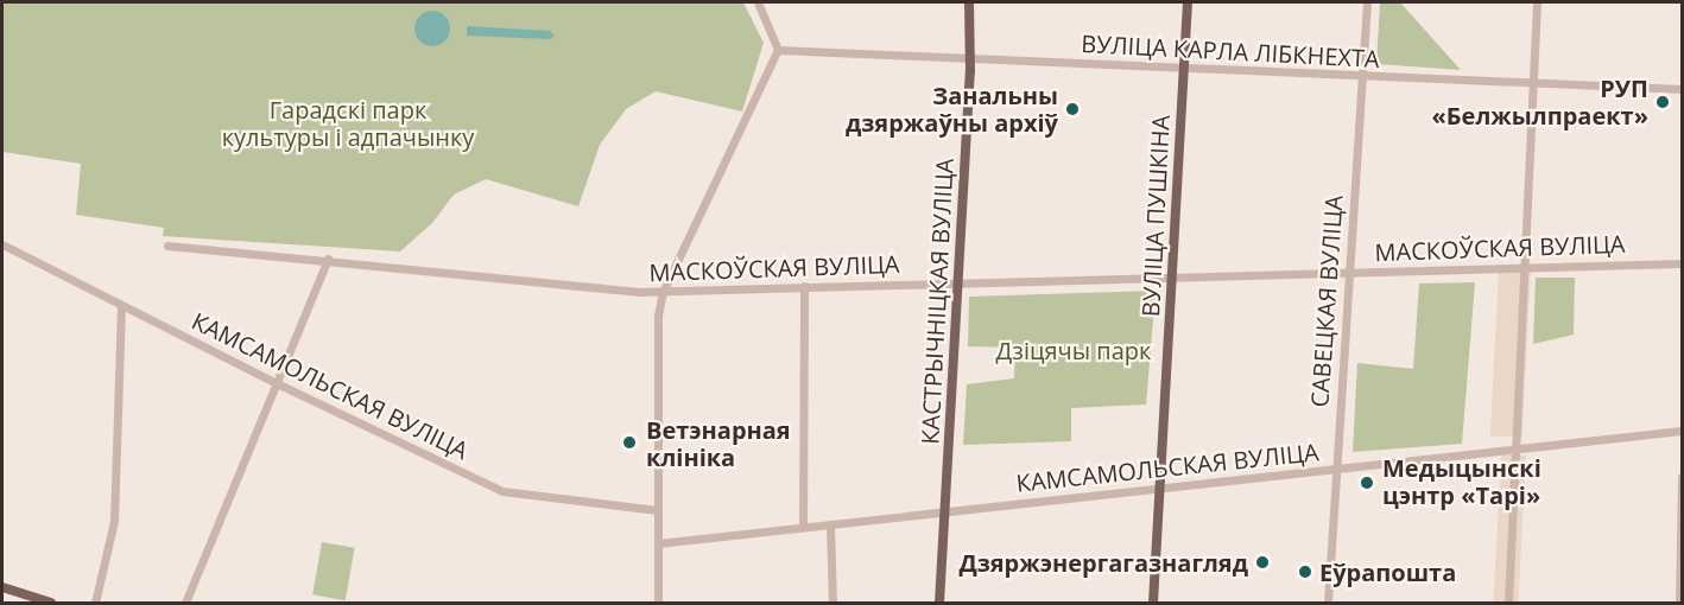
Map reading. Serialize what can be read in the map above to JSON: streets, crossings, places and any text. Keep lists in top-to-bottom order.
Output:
{
  "streets": {
    "main road": ["ВУЛІЦА ПУШКІНА", "КАСТРЫЧНІЦКАЯ ВУЛІЦА"],
    "street": [
      "ВУЛІЦА КАРЛА ЛІБКНЕХТА",
      "МАСКОЎСКАЯ ВУЛІЦА",
      "САВЕЦКАЯ ВУЛІЦА",
      "КАМСАМОЛЬСКАЯ ВУЛІЦА"
    ]
  },
  "crossings": [
    ["ВУЛІЦА КАРЛА ЛІБКНЕХТА", "ВУЛІЦА ПУШКІНА"],
    ["ВУЛІЦА КАРЛА ЛІБКНЕХТА", "КАСТРЫЧНІЦКАЯ ВУЛІЦА"],
    ["ВУЛІЦА КАРЛА ЛІБКНЕХТА", "САВЕЦКАЯ ВУЛІЦА"],
    ["ВУЛІЦА ПУШКІНА", "МАСКОЎСКАЯ ВУЛІЦА"],
    ["ВУЛІЦА ПУШКІНА", "КАМСАМОЛЬСКАЯ ВУЛІЦА"],
    ["МАСКОЎСКАЯ ВУЛІЦА", "КАСТРЫЧНІЦКАЯ ВУЛІЦА"],
    ["МАСКОЎСКАЯ ВУЛІЦА", "САВЕЦКАЯ ВУЛІЦА"],
    ["КАСТРЫЧНІЦКАЯ ВУЛІЦА", "КАМСАМОЛЬСКАЯ ВУЛІЦА"],
    ["САВЕЦКАЯ ВУЛІЦА", "КАМСАМОЛЬСКАЯ ВУЛІЦА"]
  ],
  "parks": ["Гарадскі парк культуры і адпачынку", "Дзіцячы парк"],
  "places": [
    "РУП «Белжылпраект»",
    "Занальны дзяржаўны архіў",
    "Ветэнарная клініка",
    "Медыцынскі цэнтр «Тарі»",
    "Дзяржэнергагазнагляд",
    "Еўрапошта"
  ]
}
